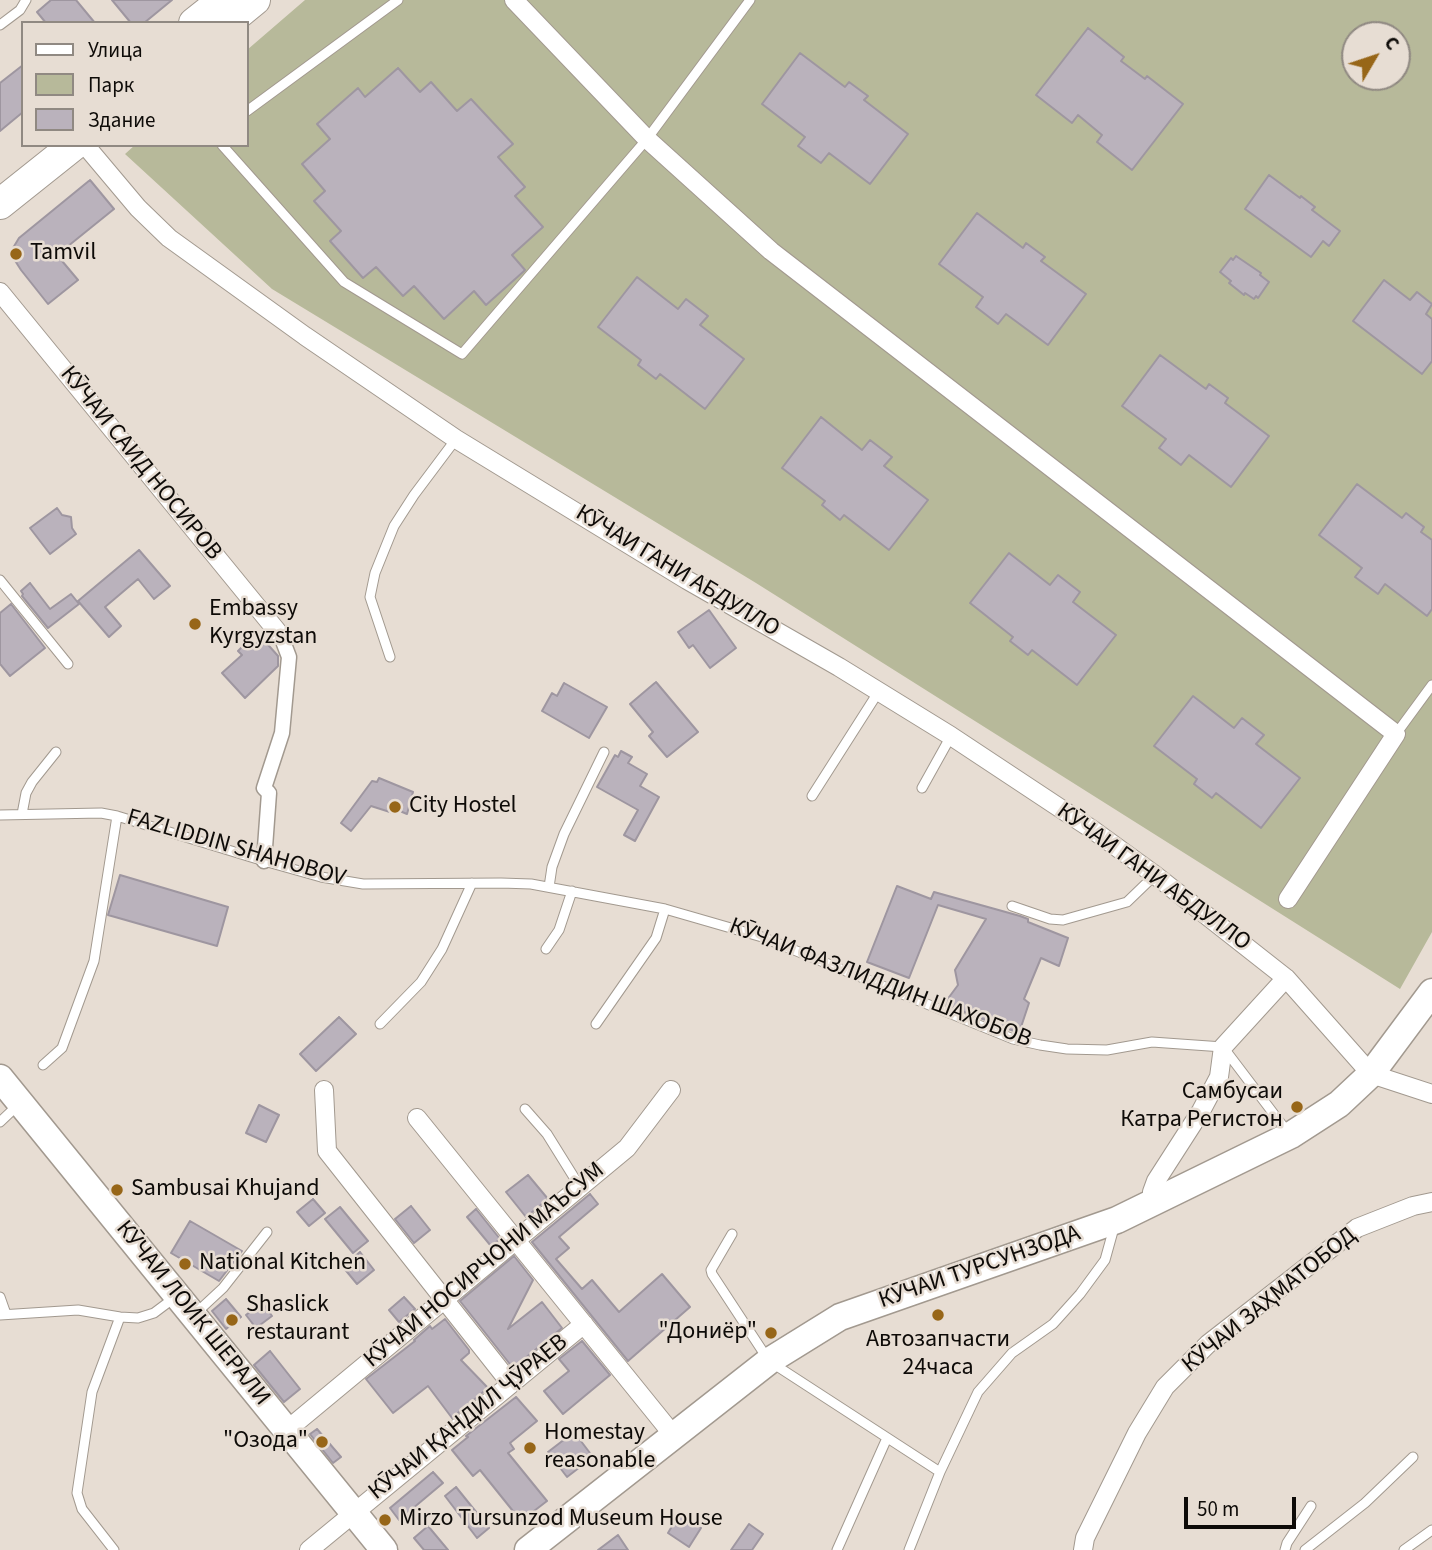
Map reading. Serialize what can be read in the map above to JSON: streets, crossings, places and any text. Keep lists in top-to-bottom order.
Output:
{
  "streets": {
    "main road": ["КӮЧАИ ТУРСУНЗОДА", "КӮЧАИ ЛОИК ШЕРАЛИ"],
    "street": [
      "КӮЧАИ САИД НОСИРОВ",
      "КӮЧАИ ГАНИ АБДУЛЛО",
      "КӮЧАИ НОСИРЧОНИ МАЪСУМ",
      "КӮЧАИ ЗАҲМАТОБОД",
      "КӮЧАИ ҚАНДИЛ ҶӮРАЕВ"
    ],
    "lane": ["FAZLIDDIN SHAHOBOV", "КӮЧАИ ФАЗЛИДДИН ШАХОБОВ"]
  },
  "crossings": [
    ["КӮЧАИ ГАНИ АБДУЛЛО", "КӮЧАИ ТУРСУНЗОДА"],
    ["FAZLIDDIN SHAHOBOV", "КӮЧАИ ФАЗЛИДДИН ШАХОБОВ"],
    ["КӮЧАИ НОСИРЧОНИ МАЪСУМ", "КӮЧАИ ЛОИК ШЕРАЛИ"],
    ["КӮЧАИ ЛОИК ШЕРАЛИ", "КӮЧАИ ҚАНДИЛ ҶӮРАЕВ"]
  ],
  "places": [
    "Tamvil",
    "Embassy Kyrgyzstan",
    "City Hostel",
    "Самбусаи Катра Регистон",
    "Sambusai Khujand",
    "National Kitchen",
    "Автозапчасти 24часа",
    "Shaslick restaurant",
    "\"Дониёр\"",
    "\"Озода\"",
    "Homestay reasonable",
    "Mirzo Tursunzod Museum House"
  ],
  "legend": ["Улица", "Парк", "Здание"],
  "scale_bar": "50 m",
  "north": "top right"
}
